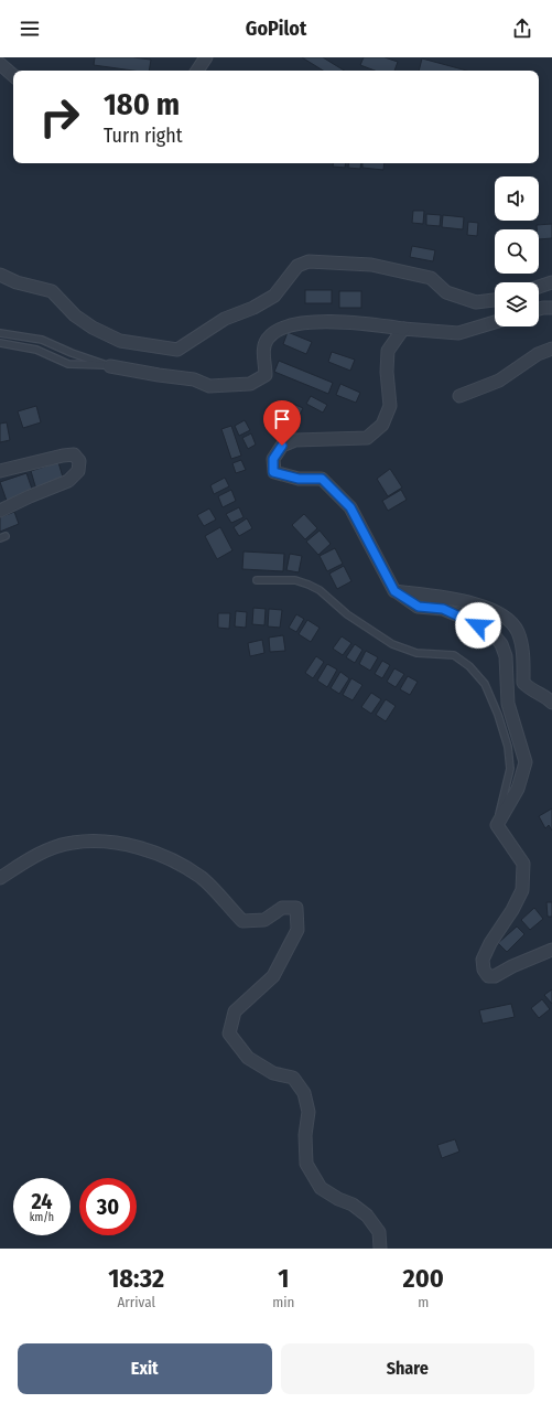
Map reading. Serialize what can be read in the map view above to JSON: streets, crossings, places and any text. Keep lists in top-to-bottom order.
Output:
{
  "page": {
    "header": "GoPilot",
    "turn": ["180 m", "Turn right"],
    "speed": "24 km/h",
    "limit": "30",
    "eta": [
      "18:32",
      "Arrival",
      "1",
      "min",
      "200",
      "m"
    ],
    "buttons": ["Exit", "Share"]
  }
}
